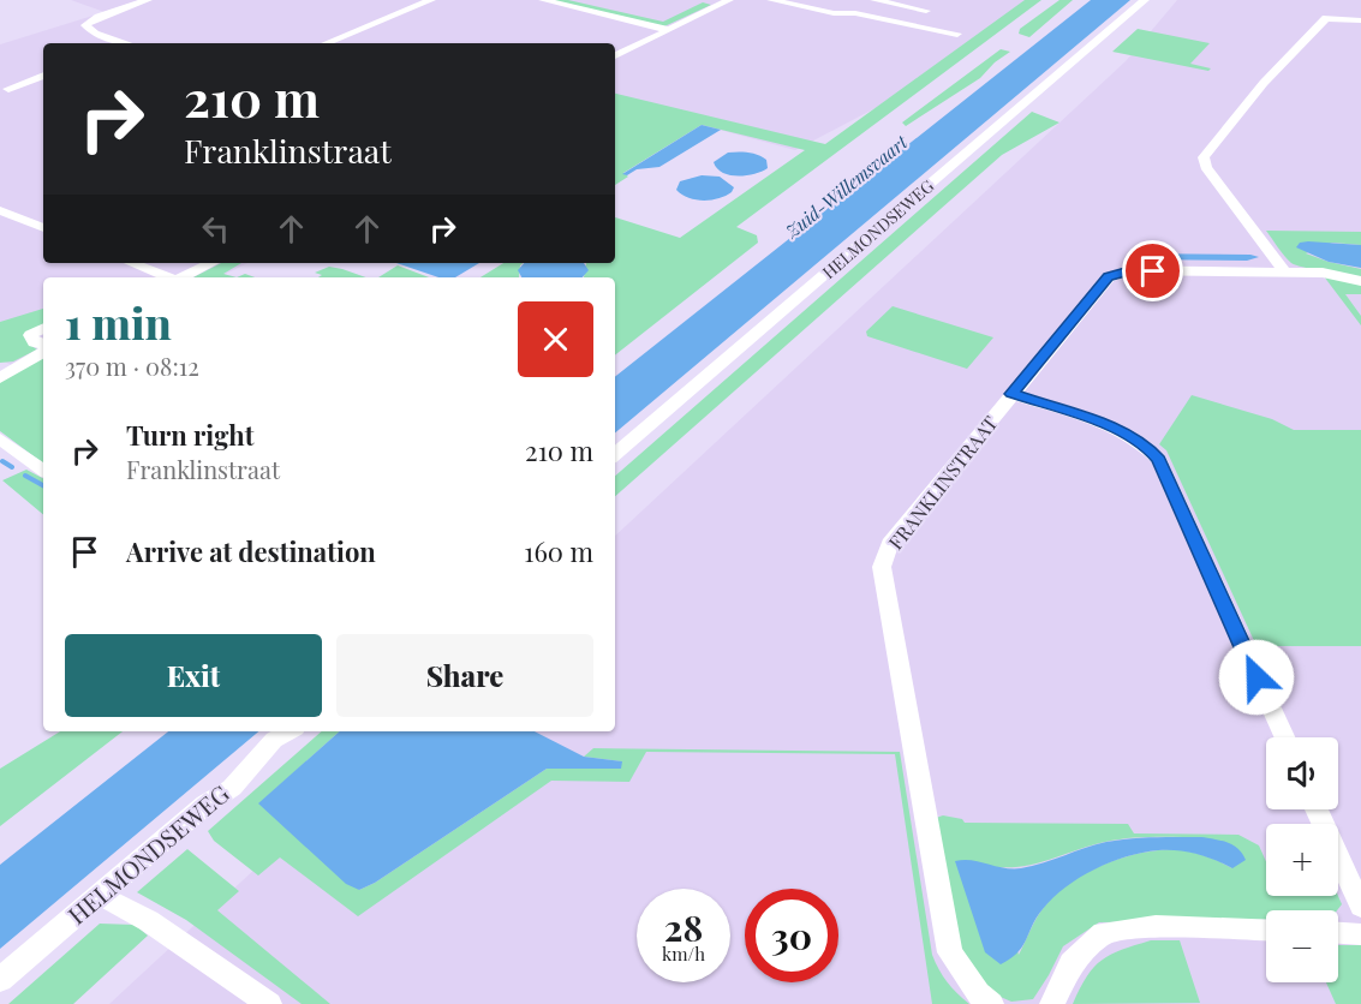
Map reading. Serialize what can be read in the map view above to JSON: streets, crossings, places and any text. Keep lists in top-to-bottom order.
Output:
{
  "streets": {
    "street": ["HELMONDSEWEG", "FRANKLINSTRAAT"]
  },
  "water": ["Zuid-Willemsvaart"],
  "page": {
    "turn": ["210 m", "Franklinstraat"],
    "heading": ["1 min", "370 m · 08:12"],
    "list": [
      {
        "name": "Turn right",
        "note": "Franklinstraat",
        "value": "210 m"
      },
      {
        "name": "Arrive at destination",
        "value": "160 m"
      }
    ],
    "buttons": ["Exit", "Share"],
    "map_buttons": ["+", "−"],
    "speed": "28 km/h",
    "limit": "30"
  }
}
